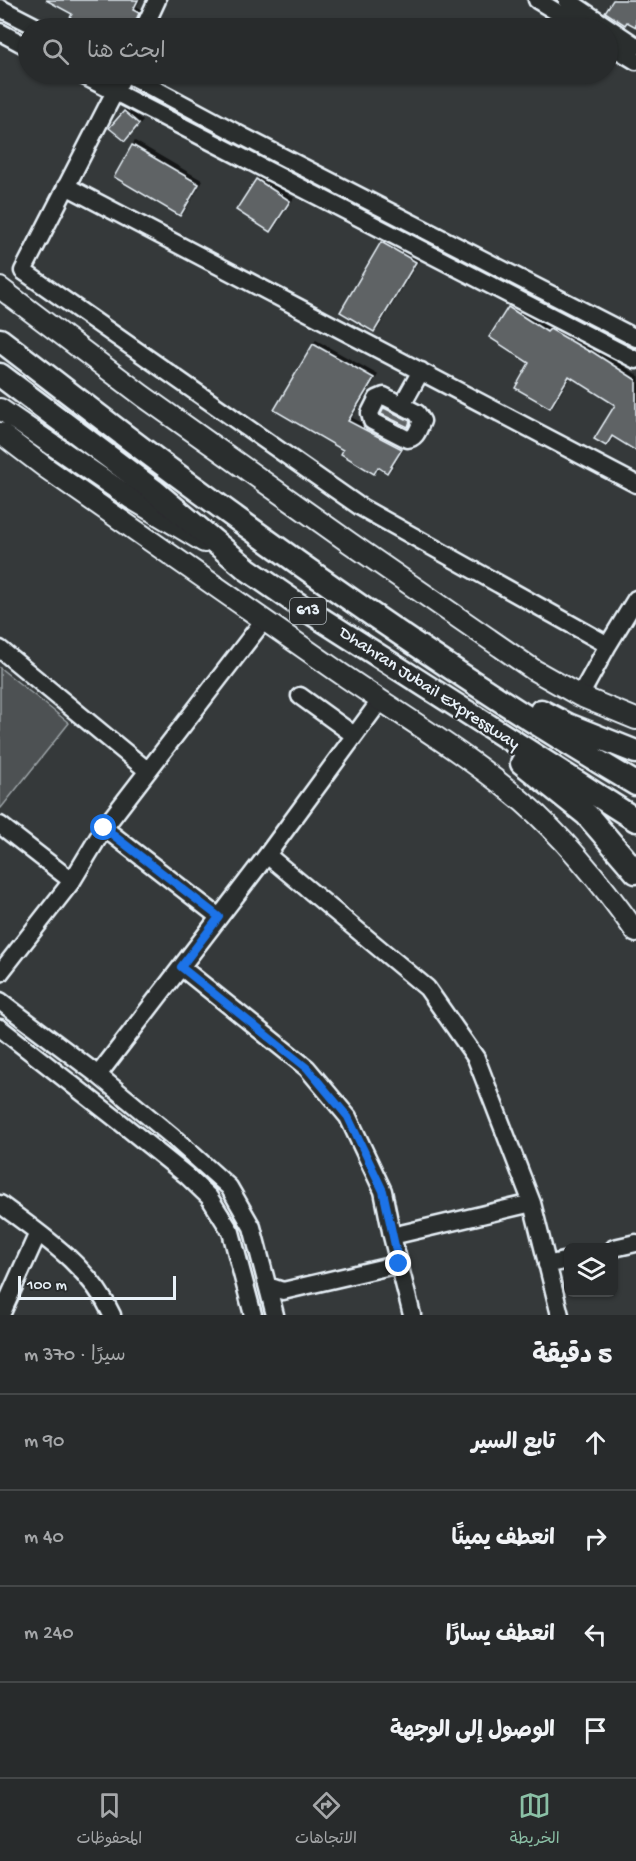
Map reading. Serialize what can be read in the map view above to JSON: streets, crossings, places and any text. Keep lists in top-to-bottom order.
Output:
{
  "streets": {
    "highway": ["613", "Dhahran Jubail Expressway"]
  },
  "scale_bar": "100 m",
  "page": {
    "search": "ابحث هنا",
    "scale": "100 m",
    "heading": ["5 دقيقة", "سيرًا · 370 m"],
    "list": [
      ["تابع السير", "90 m"],
      ["انعطف يمينًا", "40 m"],
      ["انعطف يسارًا", "240 m"],
      "الوصول إلى الوجهة"
    ],
    "nav": ["الخريطة", "الاتجاهات", "المحفوظات"]
  }
}
